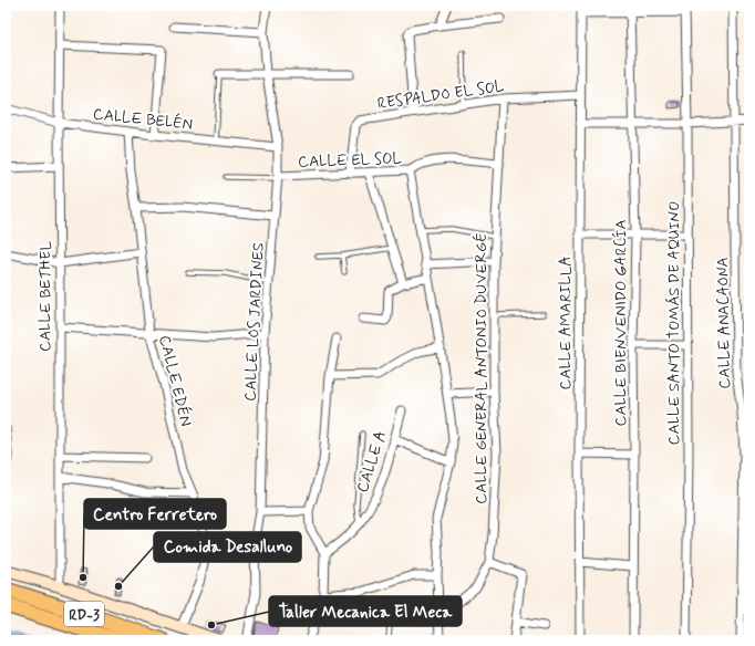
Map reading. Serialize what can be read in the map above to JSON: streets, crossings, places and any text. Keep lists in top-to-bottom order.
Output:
{
  "streets": {
    "highway": ["RD-3"],
    "street": [
      "RESPALDO EL SOL",
      "CALLE BELÉN",
      "CALLE EL SOL",
      "CALLE BETHEL",
      "CALLE LOS JARDINES",
      "CALLE AMARILLA",
      "CALLE BIENVENIDO GARCÍA",
      "CALLE SANTO TOMÁS DE AQUINO",
      "CALLE ANACAONA",
      "CALLE GENERAL ANTONIO DUVERGÉ",
      "CALLE EDÉN",
      "CALLE A"
    ]
  },
  "crossings": [
    ["RESPALDO EL SOL", "CALLE EL SOL"],
    ["RESPALDO EL SOL", "CALLE AMARILLA"],
    ["RESPALDO EL SOL", "CALLE GENERAL ANTONIO DUVERGÉ"],
    ["CALLE BELÉN", "CALLE BETHEL"],
    ["CALLE BELÉN", "CALLE LOS JARDINES"],
    ["CALLE BELÉN", "CALLE EDÉN"],
    ["CALLE EL SOL", "CALLE LOS JARDINES"],
    ["CALLE EL SOL", "CALLE GENERAL ANTONIO DUVERGÉ"]
  ],
  "places": ["Centro Ferretero", "Comida Desalluno", "Taller Mecanica El Meca"]
}
